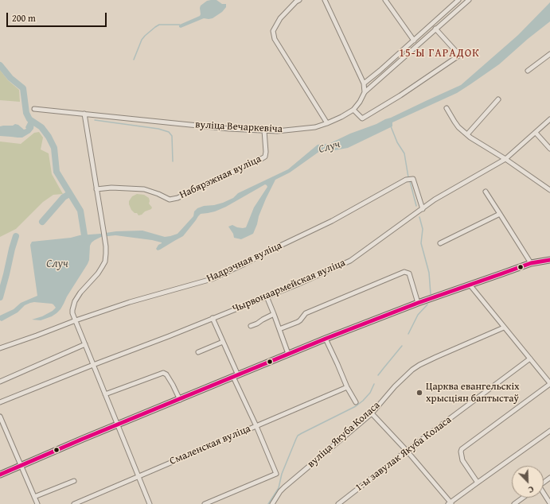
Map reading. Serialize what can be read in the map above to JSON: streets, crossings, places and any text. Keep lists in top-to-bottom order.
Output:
{
  "streets": {
    "street": [
      "вуліца Вечаркевіча",
      "Набярэжная вуліца",
      "Надрэчная вуліца",
      "Чырвонаармейская вуліца",
      "вуліца Якуба Коласа",
      "Смаленская вуліца",
      "1-ы завулак Якуба Коласа"
    ]
  },
  "crossings": [
    ["вуліца Вечаркевіча", "Набярэжная вуліца"],
    ["Надрэчная вуліца", "Чырвонаармейская вуліца"]
  ],
  "districts": ["15-Ы ГАРАДОК"],
  "water": ["Случ"],
  "places": ["Царква евангельскіх хрысціян баптыстаў"],
  "scale_bar": "200 m",
  "north": "bottom right"
}
